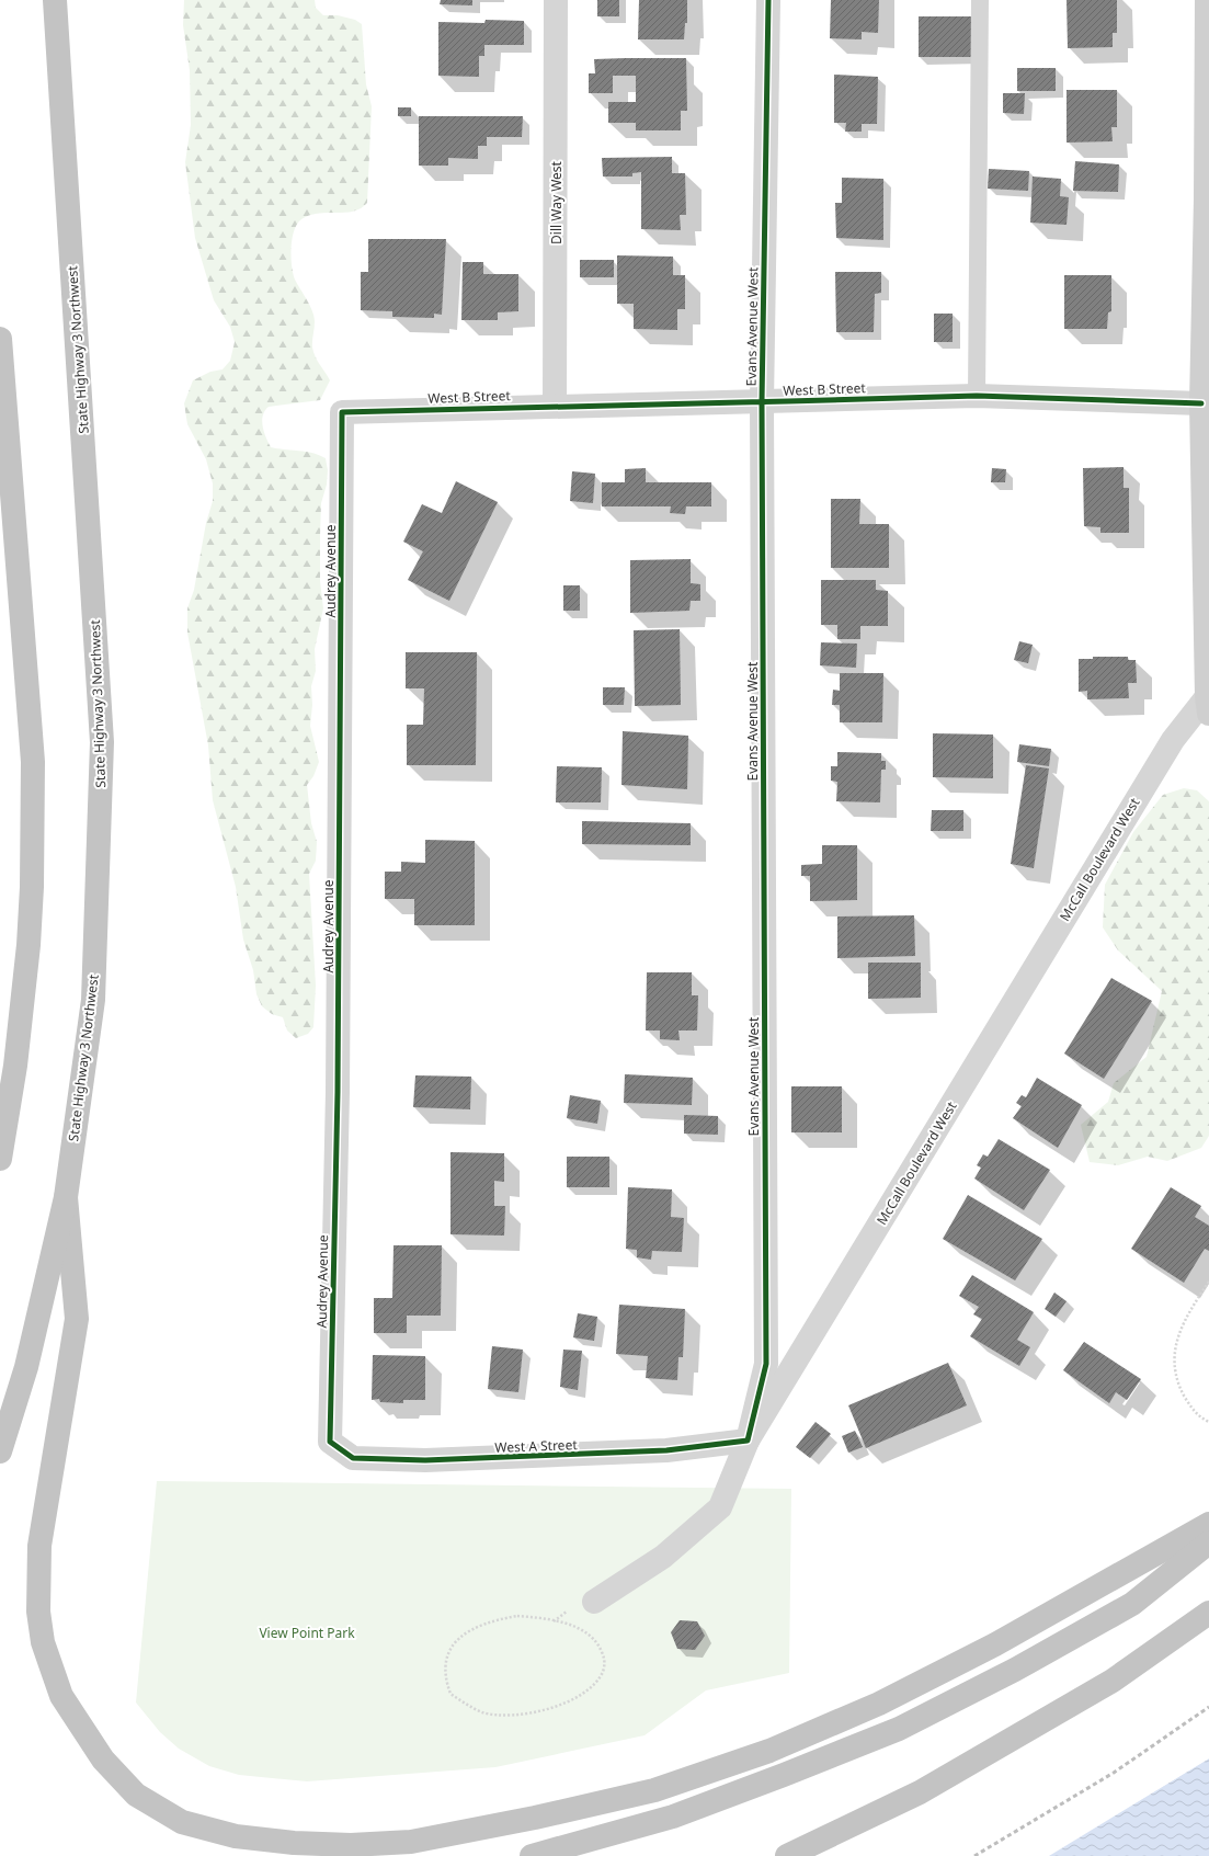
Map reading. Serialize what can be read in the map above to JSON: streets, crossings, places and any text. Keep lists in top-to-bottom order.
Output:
{
  "streets": {
    "highway": ["State Highway 3 Northwest"],
    "street": [
      "Dill Way West",
      "Evans Avenue West",
      "West B Street",
      "Audrey Avenue",
      "McCall Boulevard West",
      "West A Street"
    ]
  },
  "crossings": [
    ["Dill Way West", "West B Street"],
    ["Evans Avenue West", "West B Street"],
    ["Evans Avenue West", "McCall Boulevard West"],
    ["Evans Avenue West", "West A Street"],
    ["West B Street", "Audrey Avenue"],
    ["Audrey Avenue", "West A Street"],
    ["McCall Boulevard West", "West A Street"]
  ],
  "parks": ["View Point Park"]
}
